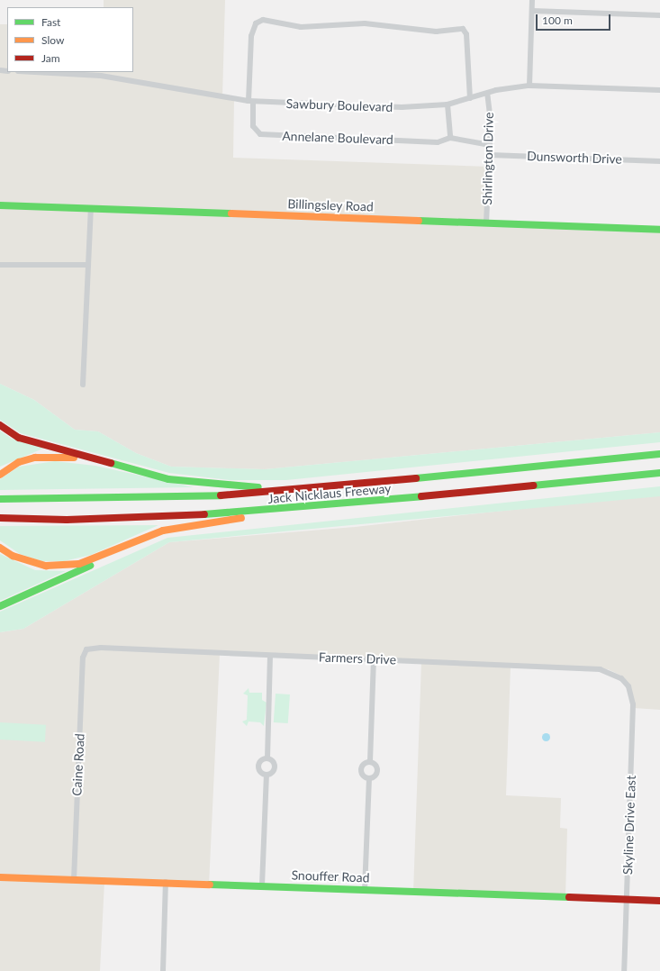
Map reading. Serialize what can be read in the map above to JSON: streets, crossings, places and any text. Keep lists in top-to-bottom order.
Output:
{
  "streets": {
    "main road": ["Billingsley Road", "Jack Nicklaus Freeway", "Snouffer Road"],
    "street": [
      "Sawbury Boulevard",
      "Annelane Boulevard",
      "Dunsworth Drive",
      "Shirlington Drive",
      "Farmers Drive",
      "Caine Road",
      "Skyline Drive East"
    ]
  },
  "crossings": [
    ["Sawbury Boulevard", "Annelane Boulevard"],
    ["Sawbury Boulevard", "Shirlington Drive"],
    ["Annelane Boulevard", "Shirlington Drive"],
    ["Dunsworth Drive", "Shirlington Drive"],
    ["Shirlington Drive", "Billingsley Road"],
    ["Farmers Drive", "Caine Road"],
    ["Farmers Drive", "Skyline Drive East"],
    ["Caine Road", "Snouffer Road"],
    ["Skyline Drive East", "Snouffer Road"]
  ],
  "legend": ["Fast", "Slow", "Jam"],
  "scale_bar": "100 m"
}
